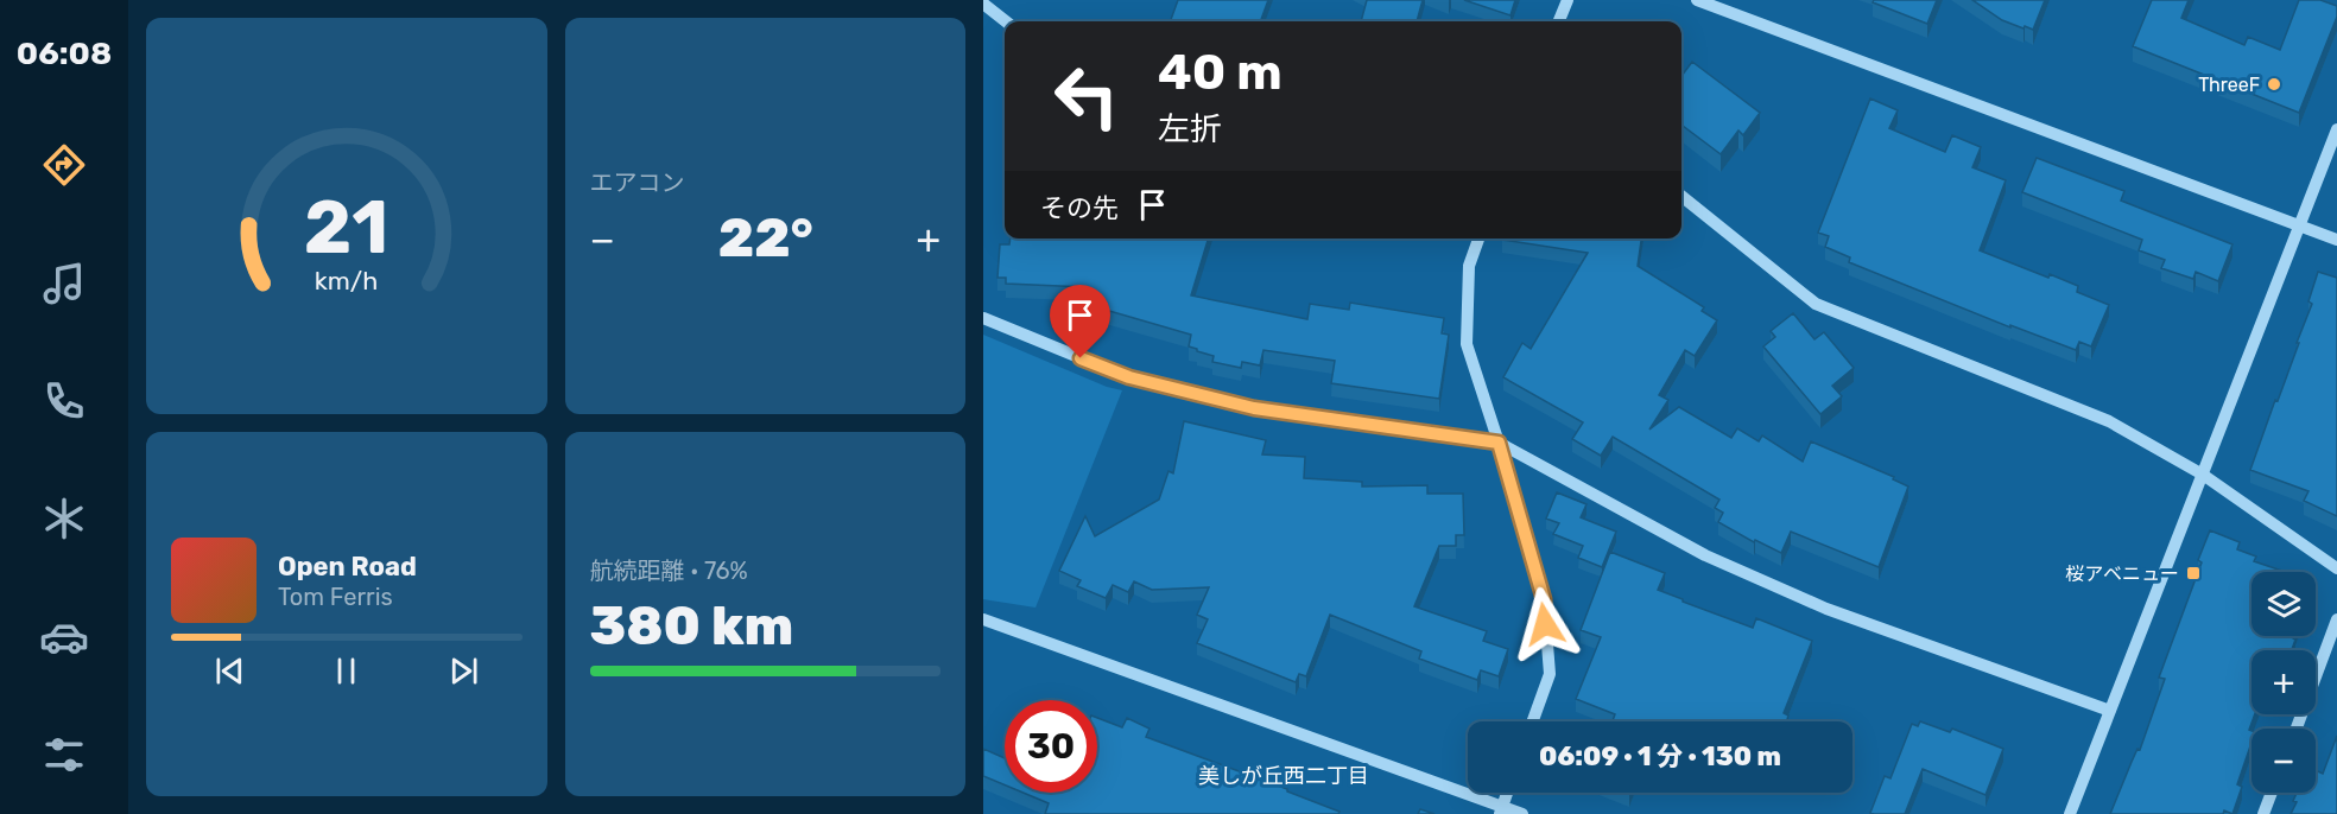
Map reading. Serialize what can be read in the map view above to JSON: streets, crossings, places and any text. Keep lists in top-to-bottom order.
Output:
{
  "districts": ["美しが丘西二丁目"],
  "places": {
    "other": ["ThreeF"],
    "transit": ["桜アベニュー"]
  },
  "page": {
    "tabs": "06:08",
    "tile": [
      "エアコン",
      ["航続距離 · 76%", "380 km"]
    ],
    "turn": ["40 m", "左折"],
    "then": "その先",
    "heat": ["−", "22°", "+"],
    "song": ["Open Road", "Tom Ferris"],
    "map_buttons": ["+", "−"],
    "limit": "30",
    "trip": "06:09 · 1 分 · 130 m",
    "gauge": ["21", "km/h"]
  }
}
